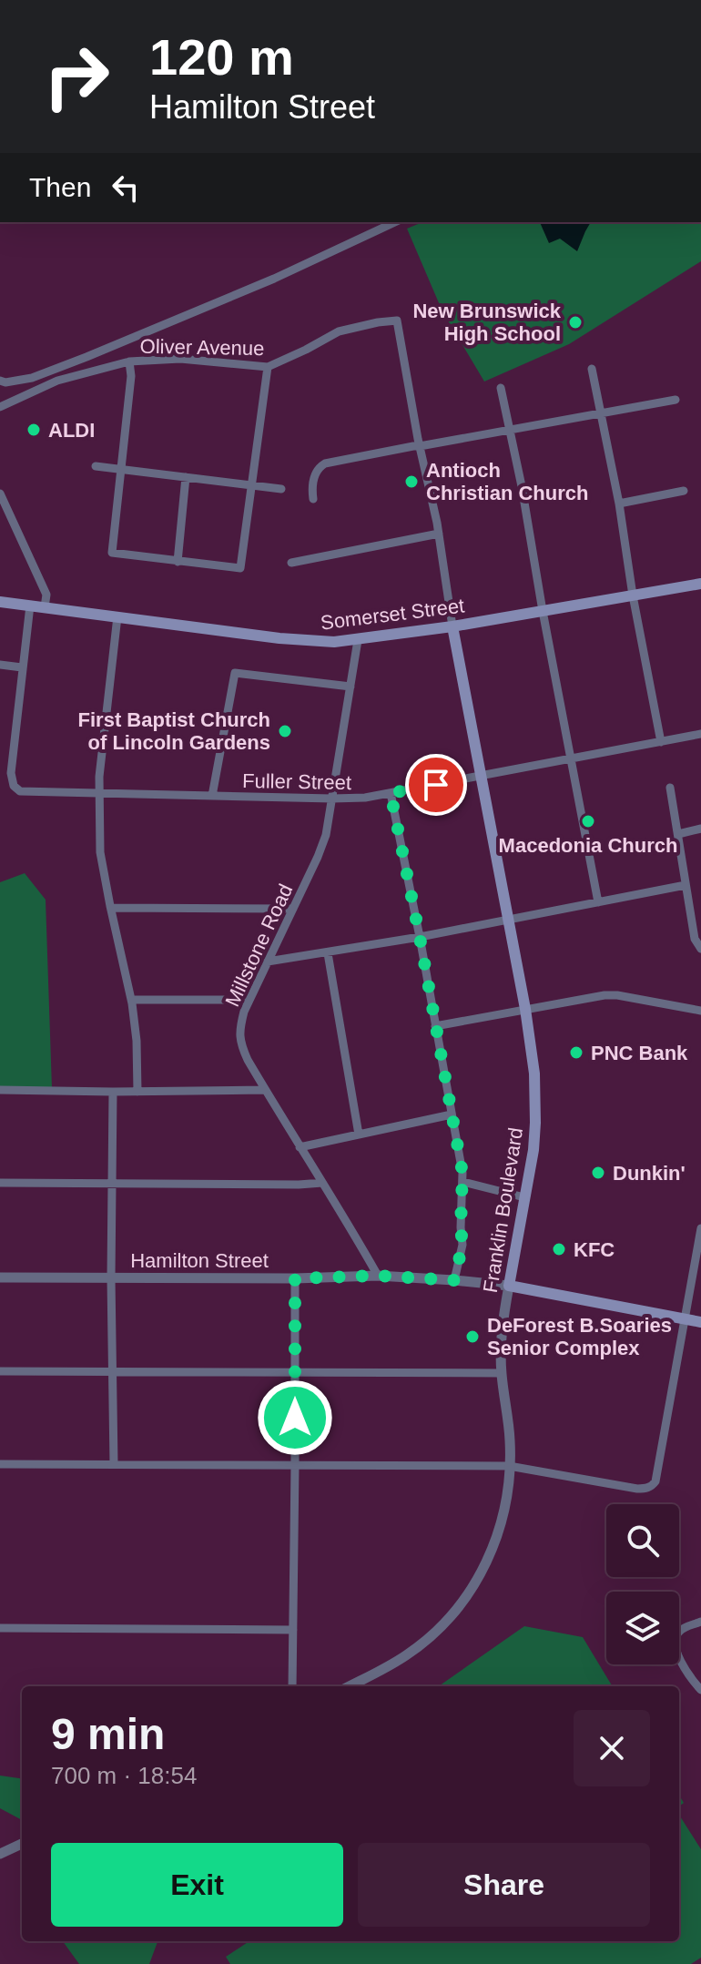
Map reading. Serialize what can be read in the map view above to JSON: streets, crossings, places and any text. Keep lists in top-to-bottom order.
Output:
{
  "streets": {
    "main road": ["Somerset Street", "Franklin Boulevard", "Hamilton Street"],
    "street": ["Oliver Avenue", "Fuller Street", "Millstone Road"]
  },
  "crossings": [
    ["Oliver Avenue", "Somerset Street"],
    ["Oliver Avenue", "Franklin Boulevard"],
    ["Somerset Street", "Millstone Road"],
    ["Somerset Street", "Franklin Boulevard"],
    ["Fuller Street", "Millstone Road"],
    ["Fuller Street", "Franklin Boulevard"],
    ["Millstone Road", "Hamilton Street"],
    ["Franklin Boulevard", "Hamilton Street"]
  ],
  "places": [
    "New Brunswick High School",
    "ALDI",
    "Antioch Christian Church",
    "First Baptist Church of Lincoln Gardens",
    "Macedonia Church",
    "PNC Bank",
    "Dunkin'",
    "KFC",
    "DeForest B.Soaries Senior Complex"
  ],
  "page": {
    "turn": ["120 m", "Hamilton Street"],
    "then": "Then",
    "heading": ["9 min", "700 m · 18:54"],
    "buttons": ["Exit", "Share"]
  }
}
